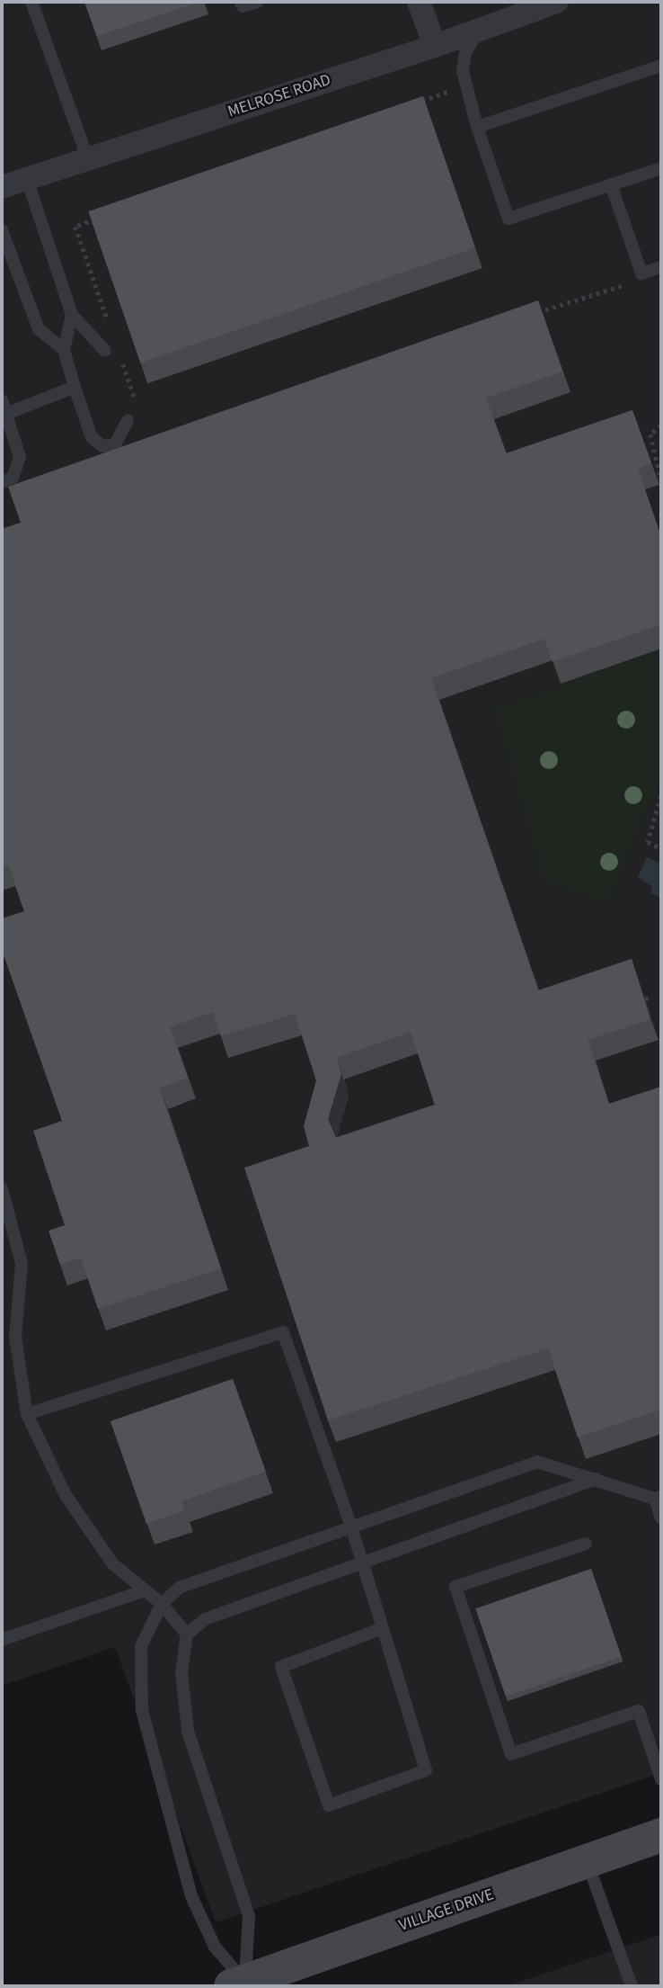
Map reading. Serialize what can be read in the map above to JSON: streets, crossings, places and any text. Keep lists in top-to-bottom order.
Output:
{
  "streets": {
    "main road": ["VILLAGE DRIVE"],
    "street": ["MELROSE ROAD"]
  }
}
